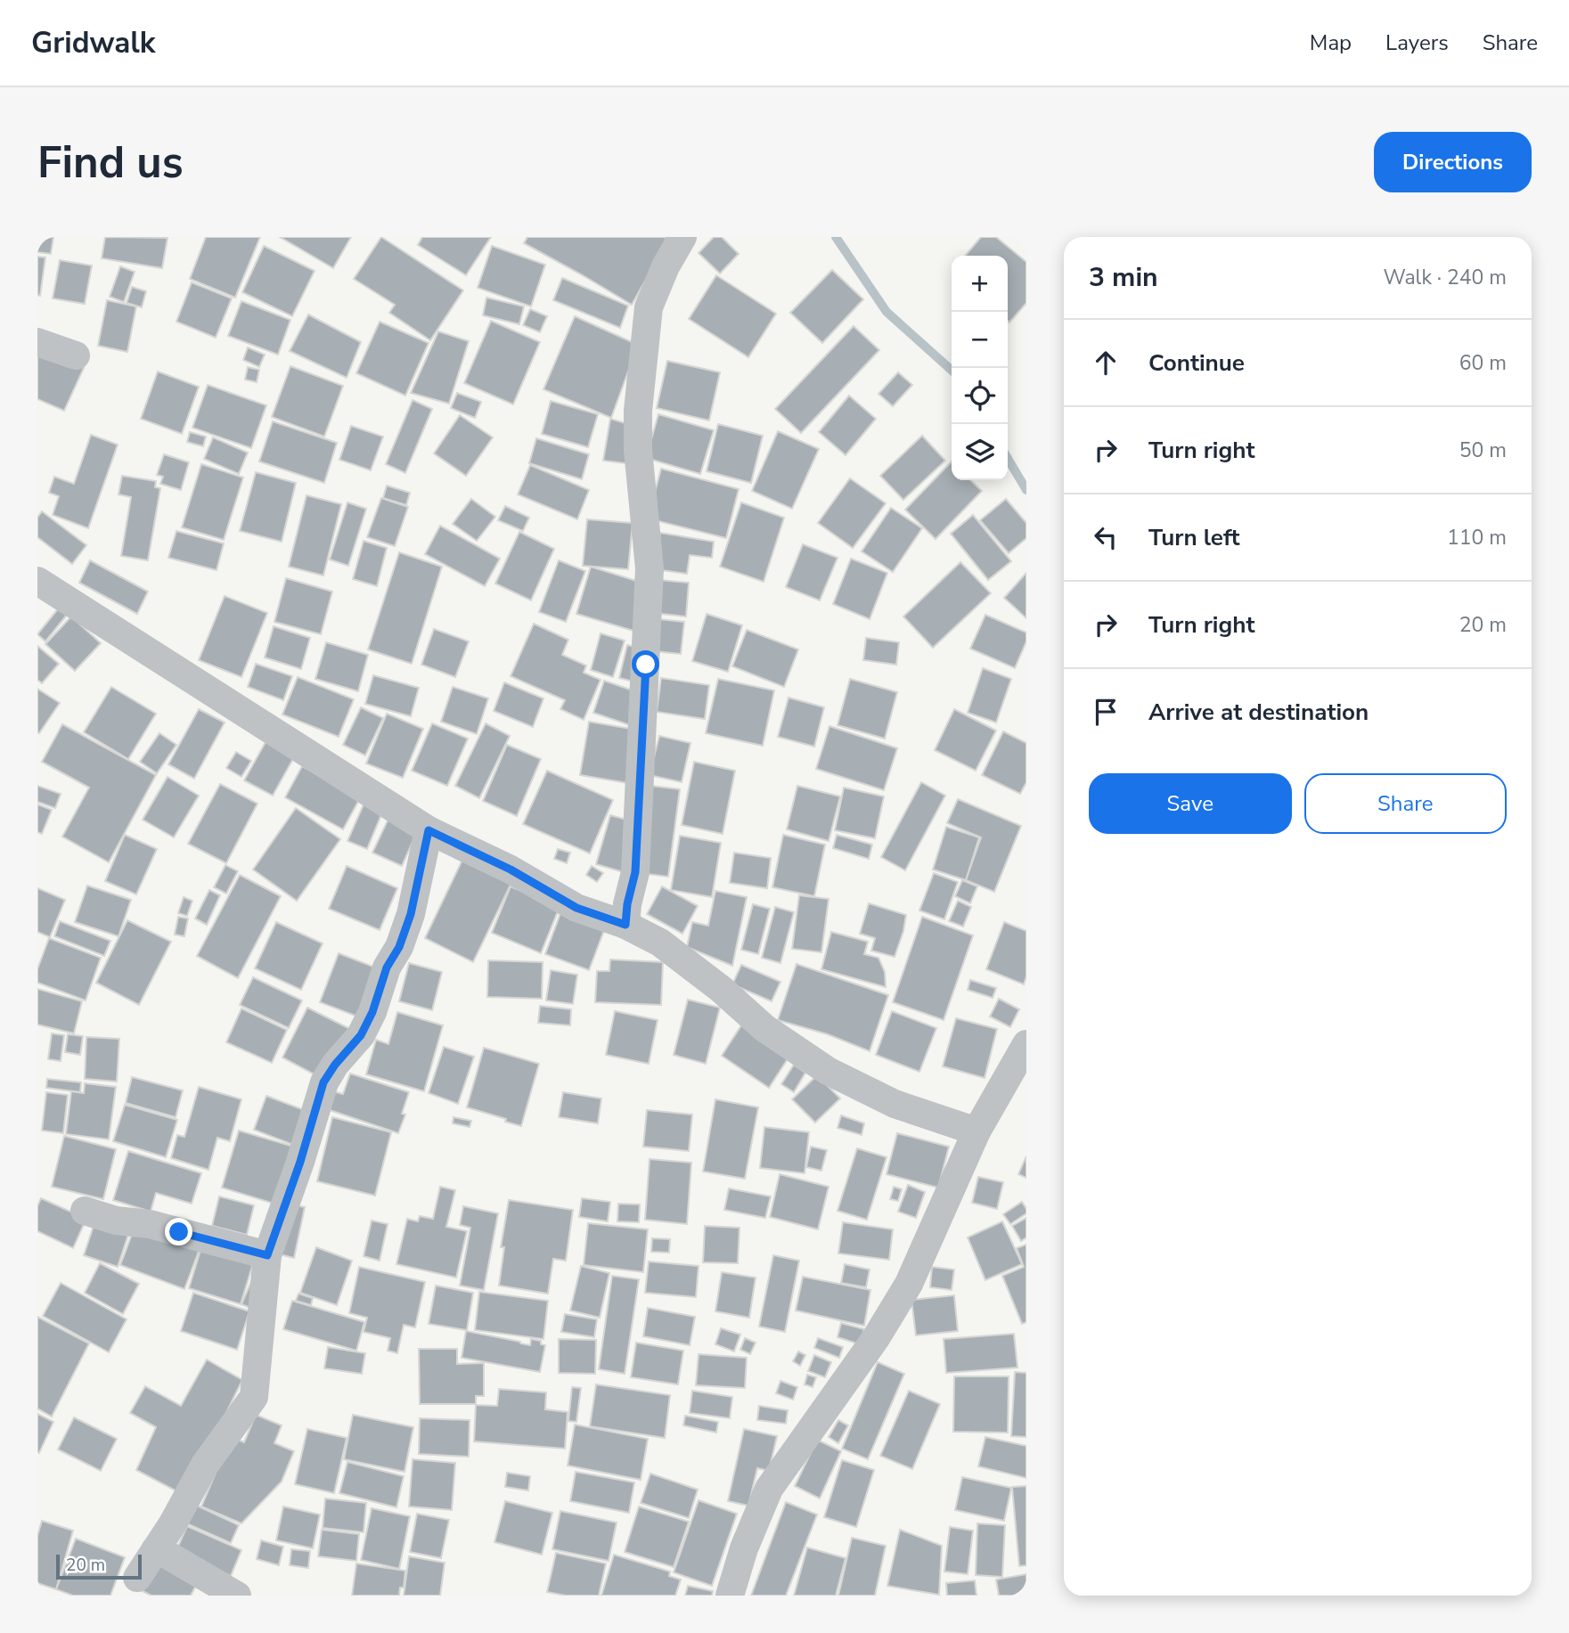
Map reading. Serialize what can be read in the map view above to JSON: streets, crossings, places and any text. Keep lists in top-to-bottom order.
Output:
{
  "scale_bar": "20 m",
  "page": {
    "header": "Gridwalk",
    "nav": ["Map", "Layers", "Share"],
    "buttons": [
      "Directions",
      ["Save", "Share"]
    ],
    "title": "Find us",
    "heading": ["3 min", "Walk · 240 m"],
    "map_buttons": ["+", "−"],
    "list": [
      ["Continue", "60 m"],
      ["Turn right", "50 m"],
      ["Turn left", "110 m"],
      ["Turn right", "20 m"],
      "Arrive at destination"
    ],
    "scale": "20 m"
  }
}
